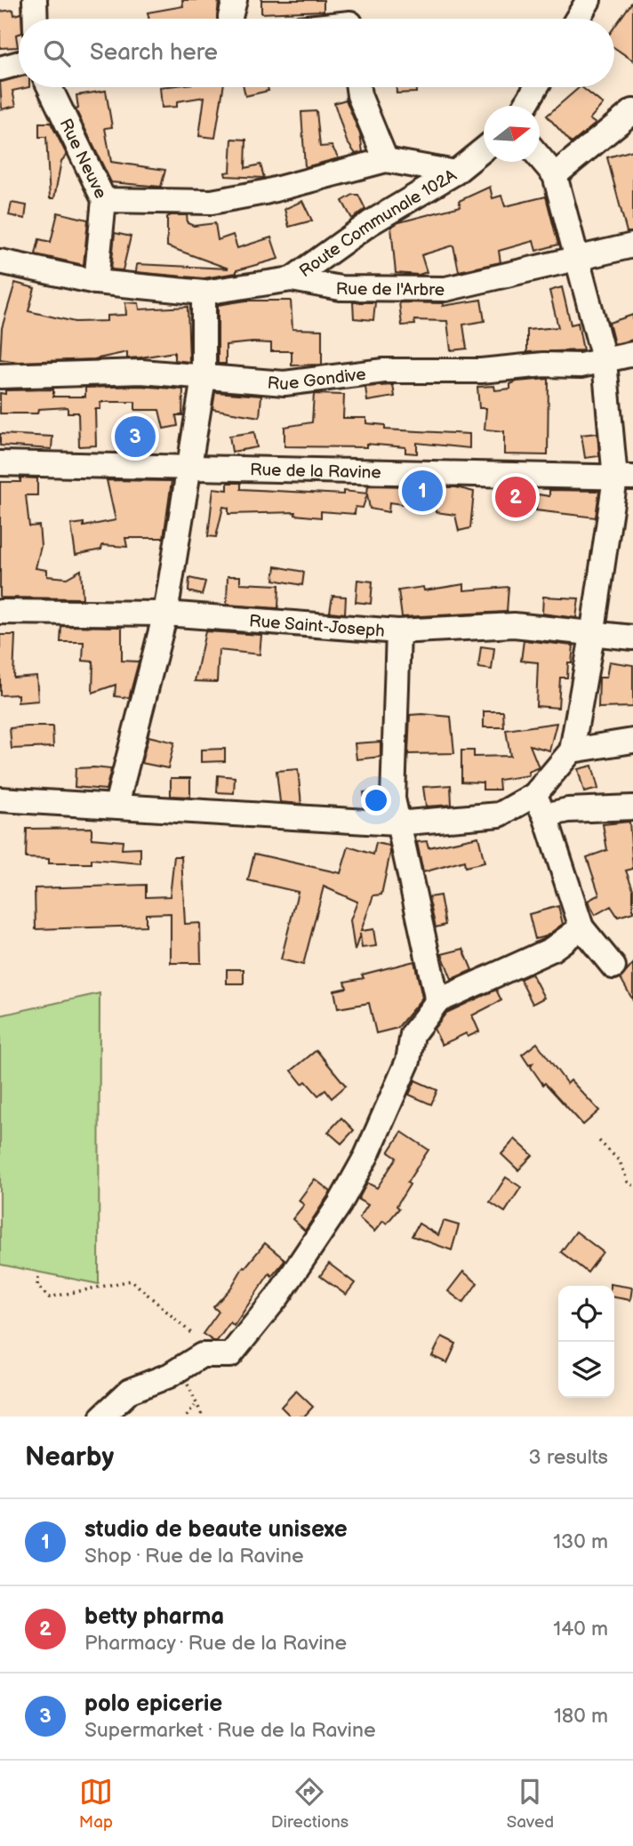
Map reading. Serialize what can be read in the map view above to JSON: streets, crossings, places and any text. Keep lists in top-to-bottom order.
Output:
{
  "streets": {
    "street": [
      "Rue Neuve",
      "Route Communale 102A",
      "Rue de l'Arbre",
      "Rue Gondive",
      "Rue de la Ravine",
      "Rue Saint-Joseph"
    ]
  },
  "crossings": [
    ["Rue Neuve", "Rue de l'Arbre"],
    ["Route Communale 102A", "Rue de l'Arbre"]
  ],
  "north": "right",
  "page": {
    "search": "Search here",
    "pins": ["3", "1", "2"],
    "heading": ["Nearby", "3 results"],
    "list": [
      {
        "mark": "1",
        "name": "studio de beaute unisexe",
        "note": "Shop · Rue de la Ravine",
        "value": "130 m"
      },
      {
        "mark": "2",
        "name": "betty pharma",
        "note": "Pharmacy · Rue de la Ravine",
        "value": "140 m"
      },
      {
        "mark": "3",
        "name": "polo epicerie",
        "note": "Supermarket · Rue de la Ravine",
        "value": "180 m"
      }
    ],
    "nav": ["Map", "Directions", "Saved"]
  }
}
